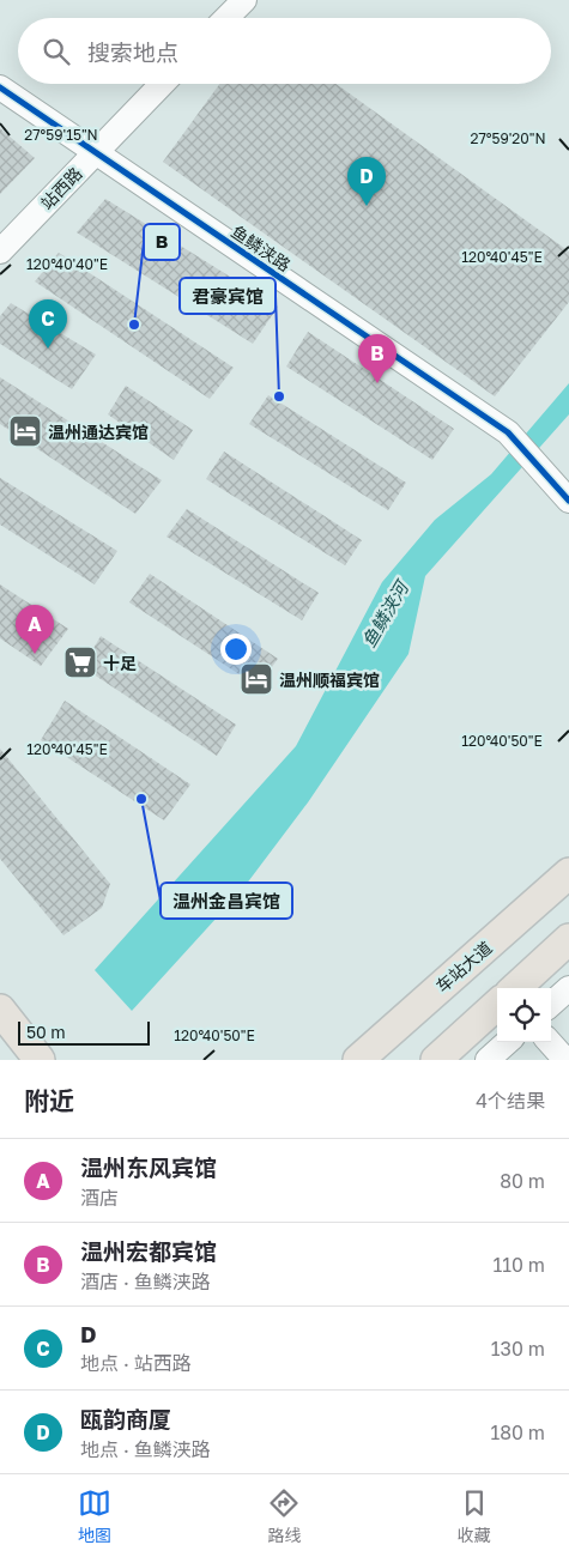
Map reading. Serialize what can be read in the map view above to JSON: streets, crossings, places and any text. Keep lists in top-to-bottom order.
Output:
{
  "streets": {
    "main road": ["车站大道"],
    "street": ["站西路", "鱼鳞浃路"]
  },
  "crossings": [
    ["站西路", "鱼鳞浃路"]
  ],
  "water": ["鱼鳞浃河"],
  "places": {
    "other": ["B", "君豪宾馆", "温州金昌宾馆"],
    "hotel": ["温州通达宾馆", "温州顺福宾馆"],
    "supermarket": ["十足"]
  },
  "scale_bar": "50 m",
  "page": {
    "search": "搜索地点",
    "pins": [
      "D",
      "C",
      "B",
      "A"
    ],
    "scale": "50 m",
    "heading": ["附近", "4个结果"],
    "list": [
      {
        "mark": "A",
        "name": "温州东风宾馆",
        "note": "酒店",
        "value": "80 m"
      },
      {
        "mark": "B",
        "name": "温州宏都宾馆",
        "note": "酒店 · 鱼鳞浃路",
        "value": "110 m"
      },
      {
        "mark": "C",
        "name": "D",
        "note": "地点 · 站西路",
        "value": "130 m"
      },
      {
        "mark": "D",
        "name": "瓯韵商厦",
        "note": "地点 · 鱼鳞浃路",
        "value": "180 m"
      }
    ],
    "nav": ["地图", "路线", "收藏"]
  },
  "coordinates": [
    "27°59'15\"N",
    "27°59'20\"N",
    "120°40'45\"E",
    "120°40'40\"E",
    "120°40'50\"E"
  ]
}
